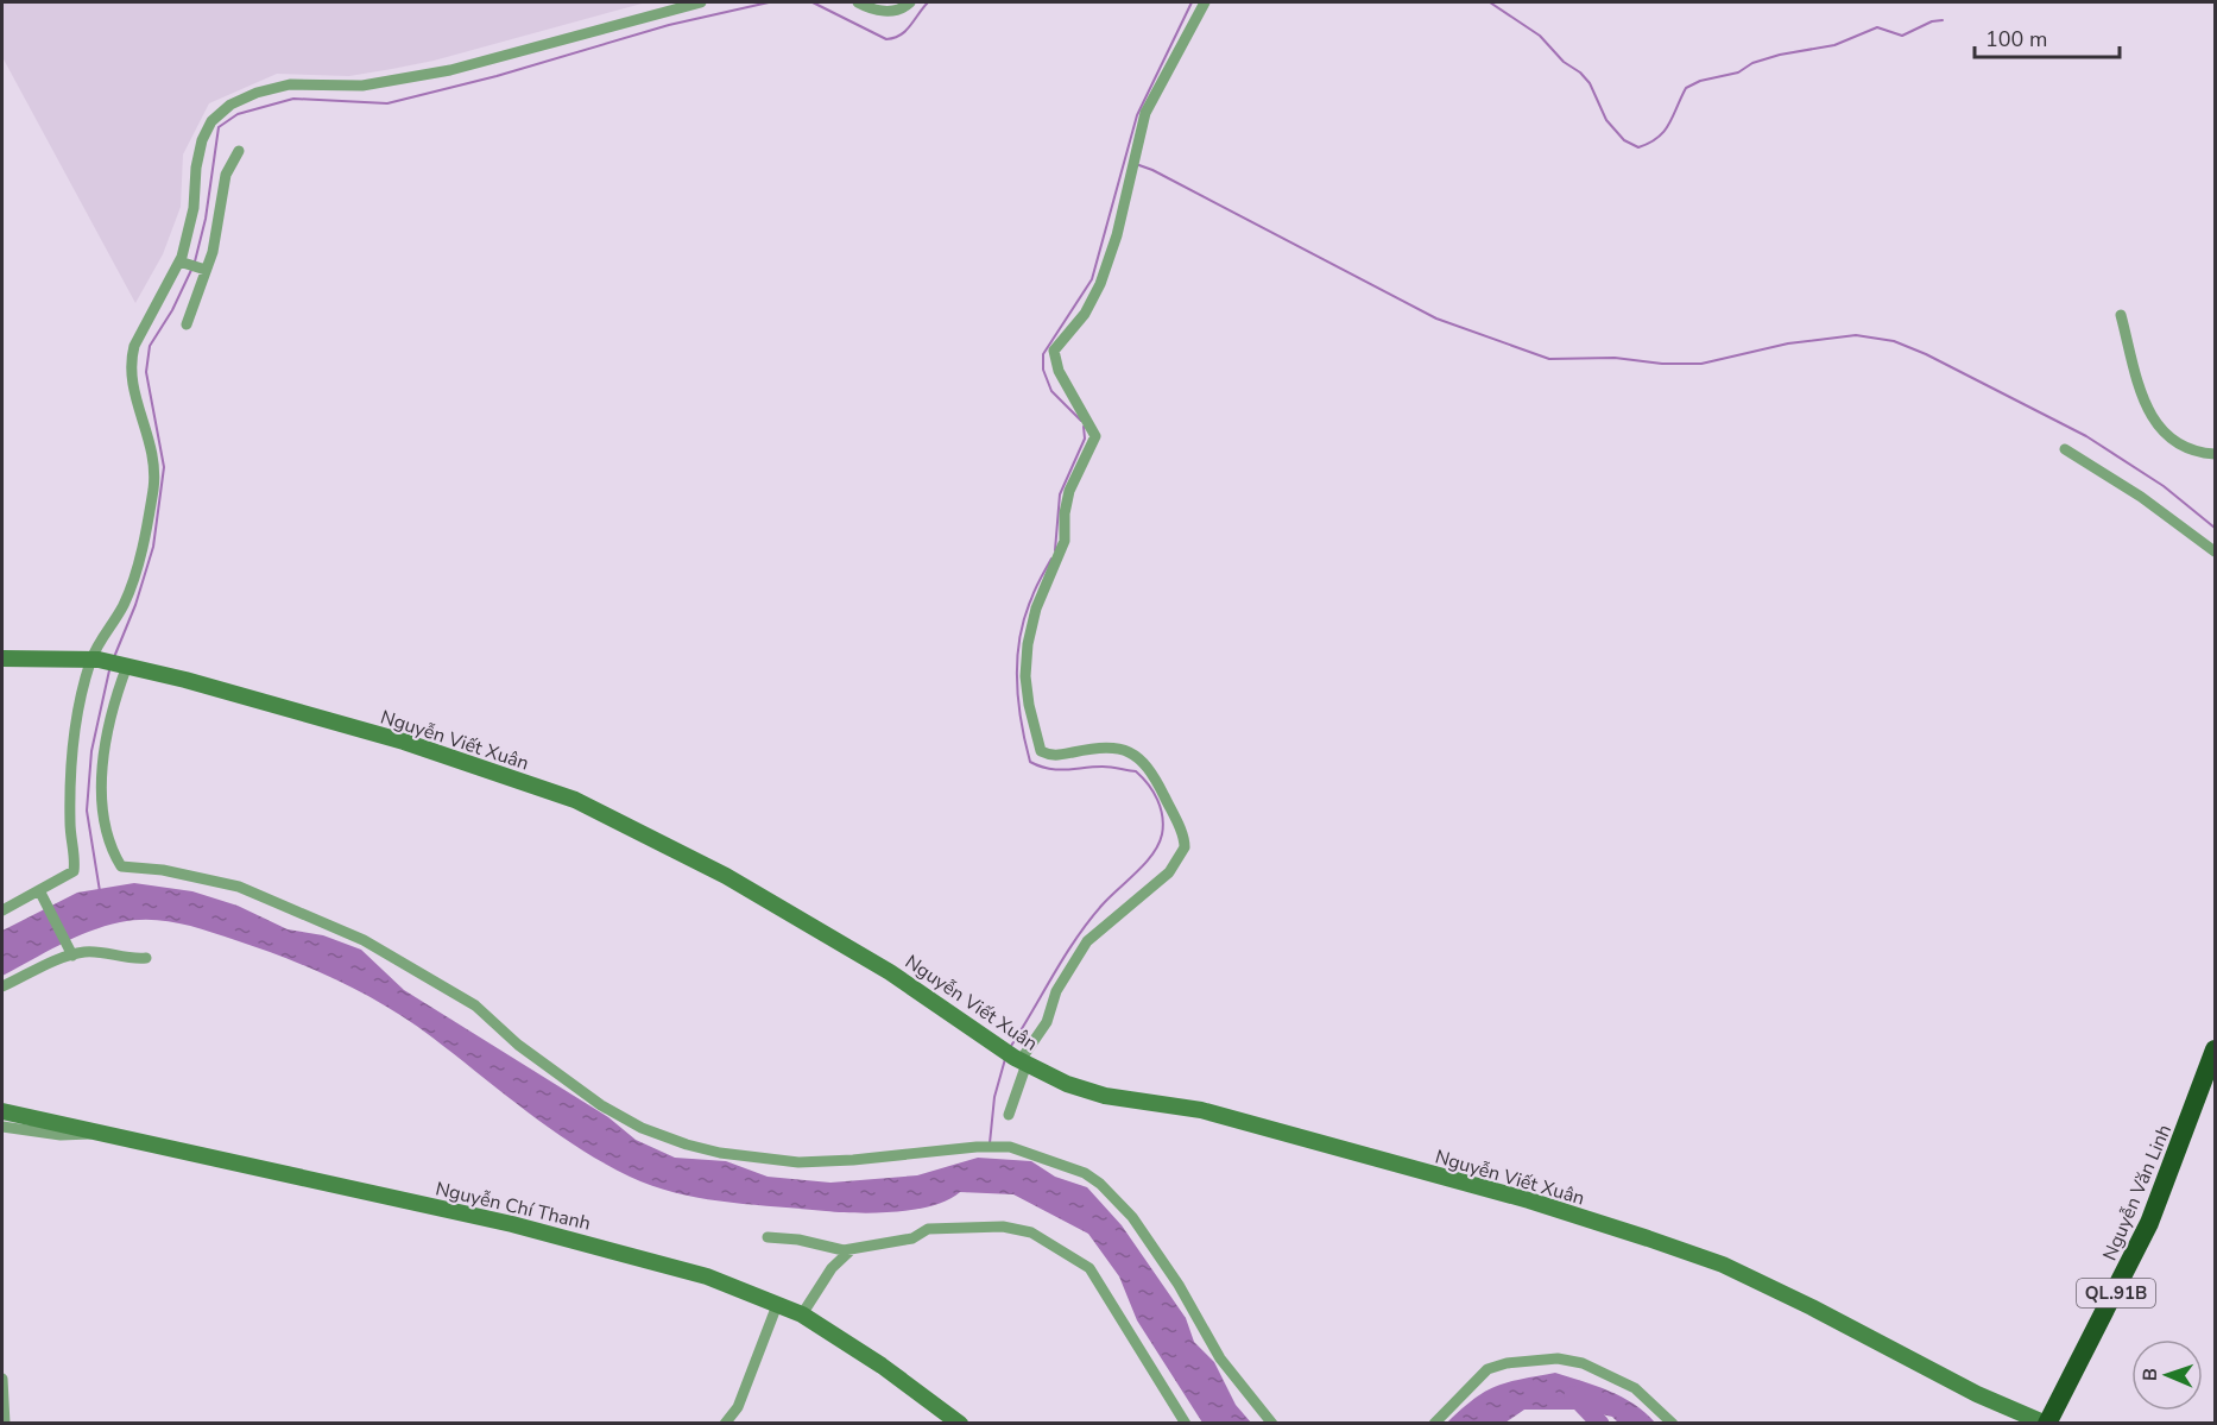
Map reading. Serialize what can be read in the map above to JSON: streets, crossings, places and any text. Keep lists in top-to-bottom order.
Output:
{
  "streets": {
    "highway": ["Nguyễn Văn Linh", "QL.91B"],
    "street": ["Nguyễn Viết Xuân", "Nguyễn Chí Thanh"]
  },
  "crossings": [
    ["Nguyễn Viết Xuân", "Nguyễn Văn Linh"]
  ],
  "scale_bar": "100 m",
  "north": "left"
}
